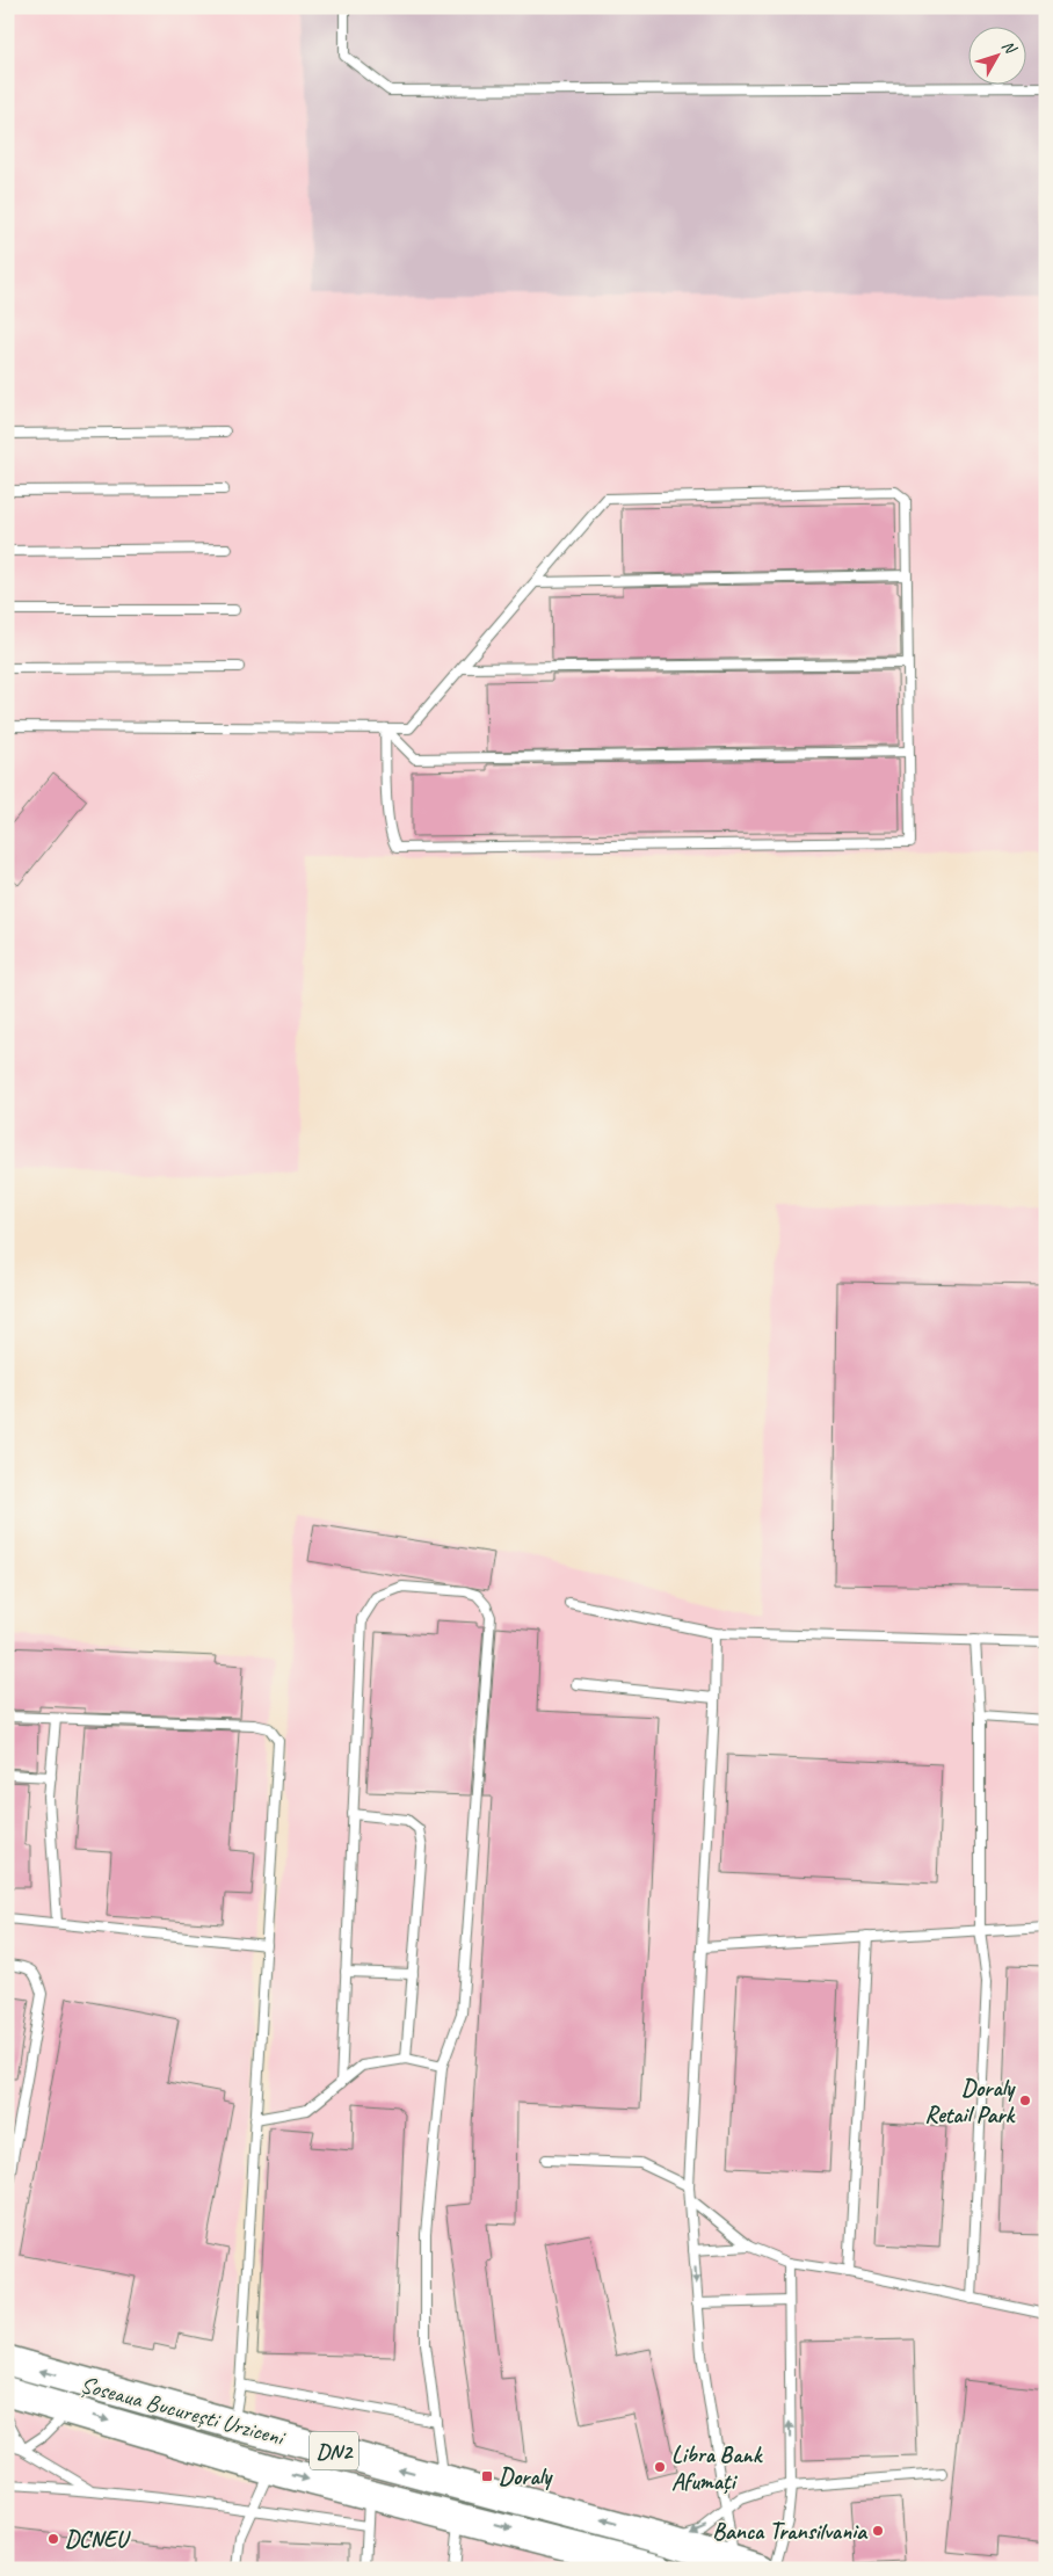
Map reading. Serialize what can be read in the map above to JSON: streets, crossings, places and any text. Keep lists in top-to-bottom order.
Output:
{
  "streets": {
    "highway": ["Șoseaua București Urziceni", "DN2"]
  },
  "places": {
    "other": [
      "Doraly Retail Park",
      "Libra Bank Afumați",
      "Banca Transilvania",
      "DCNEU"
    ],
    "transit": ["Doraly"]
  },
  "north": "top right"
}
